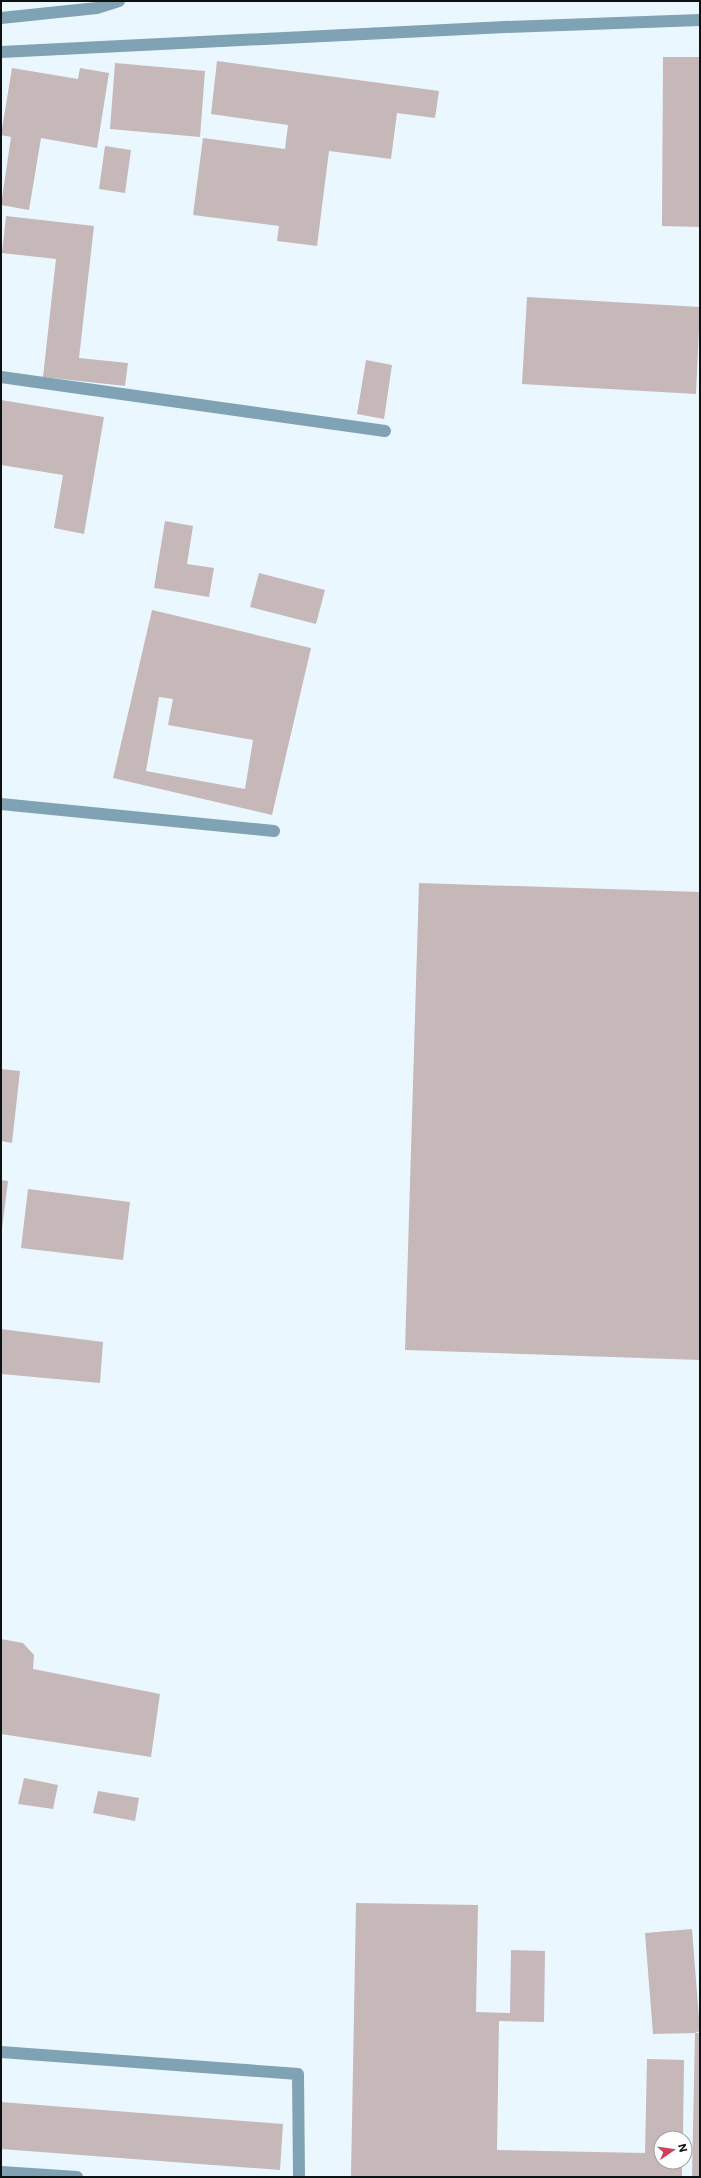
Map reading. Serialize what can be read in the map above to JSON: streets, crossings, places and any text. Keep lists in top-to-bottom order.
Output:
{
  "north": "right"
}
